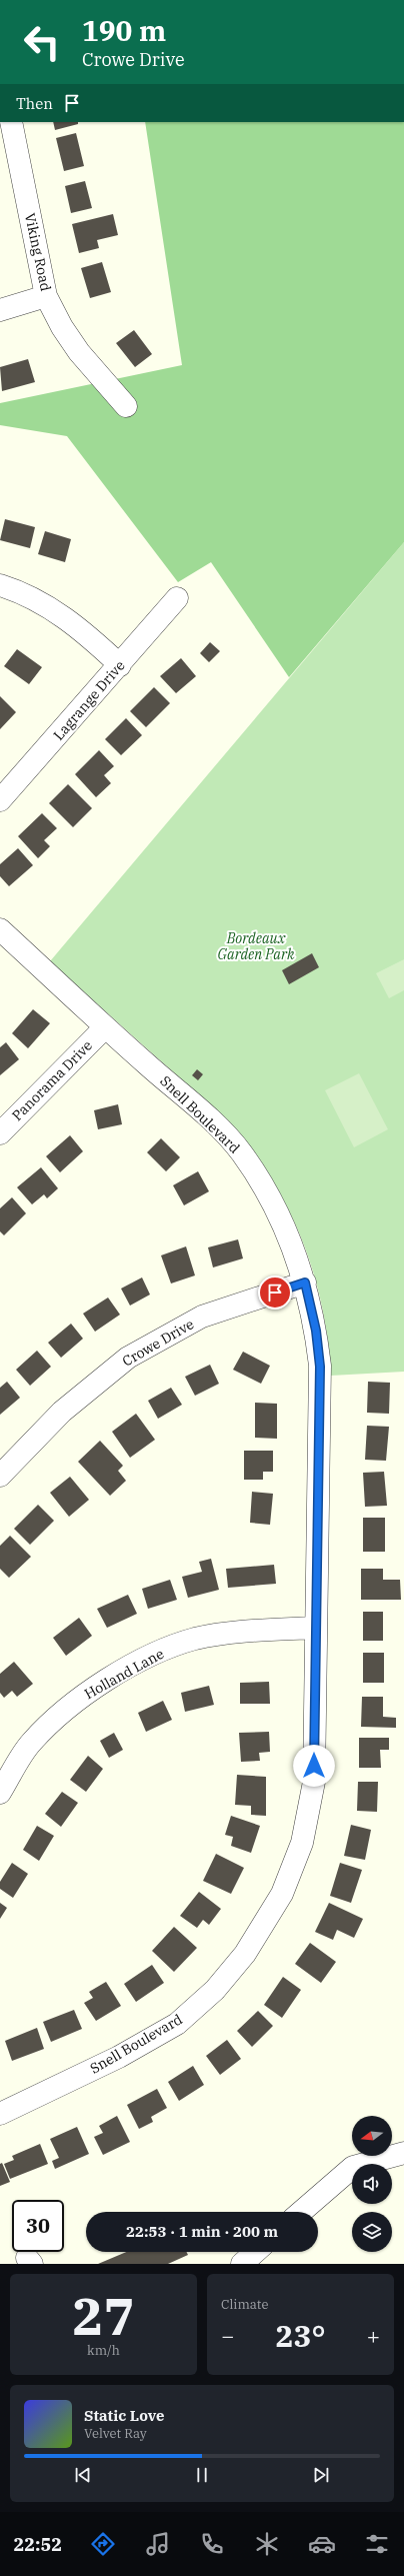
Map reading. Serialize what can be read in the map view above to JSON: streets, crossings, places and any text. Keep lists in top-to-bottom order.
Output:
{
  "streets": {
    "street": [
      "Viking Road",
      "Lagrange Drive",
      "Panorama Drive",
      "Snell Boulevard",
      "Crowe Drive",
      "Holland Lane"
    ]
  },
  "crossings": [
    ["Panorama Drive", "Snell Boulevard"],
    ["Snell Boulevard", "Crowe Drive"],
    ["Snell Boulevard", "Holland Lane"]
  ],
  "parks": ["Bordeaux Garden Park"],
  "north": "left",
  "page": {
    "turn": ["190 m", "Crowe Drive"],
    "then": "Then",
    "limit": "30",
    "trip": "22:53 · 1 min · 200 m",
    "tile": [
      ["27", "km/h"],
      "Climate"
    ],
    "heat": ["−", "23°", "+"],
    "song": ["Static Love", "Velvet Ray"],
    "tabs": "22:52"
  }
}
